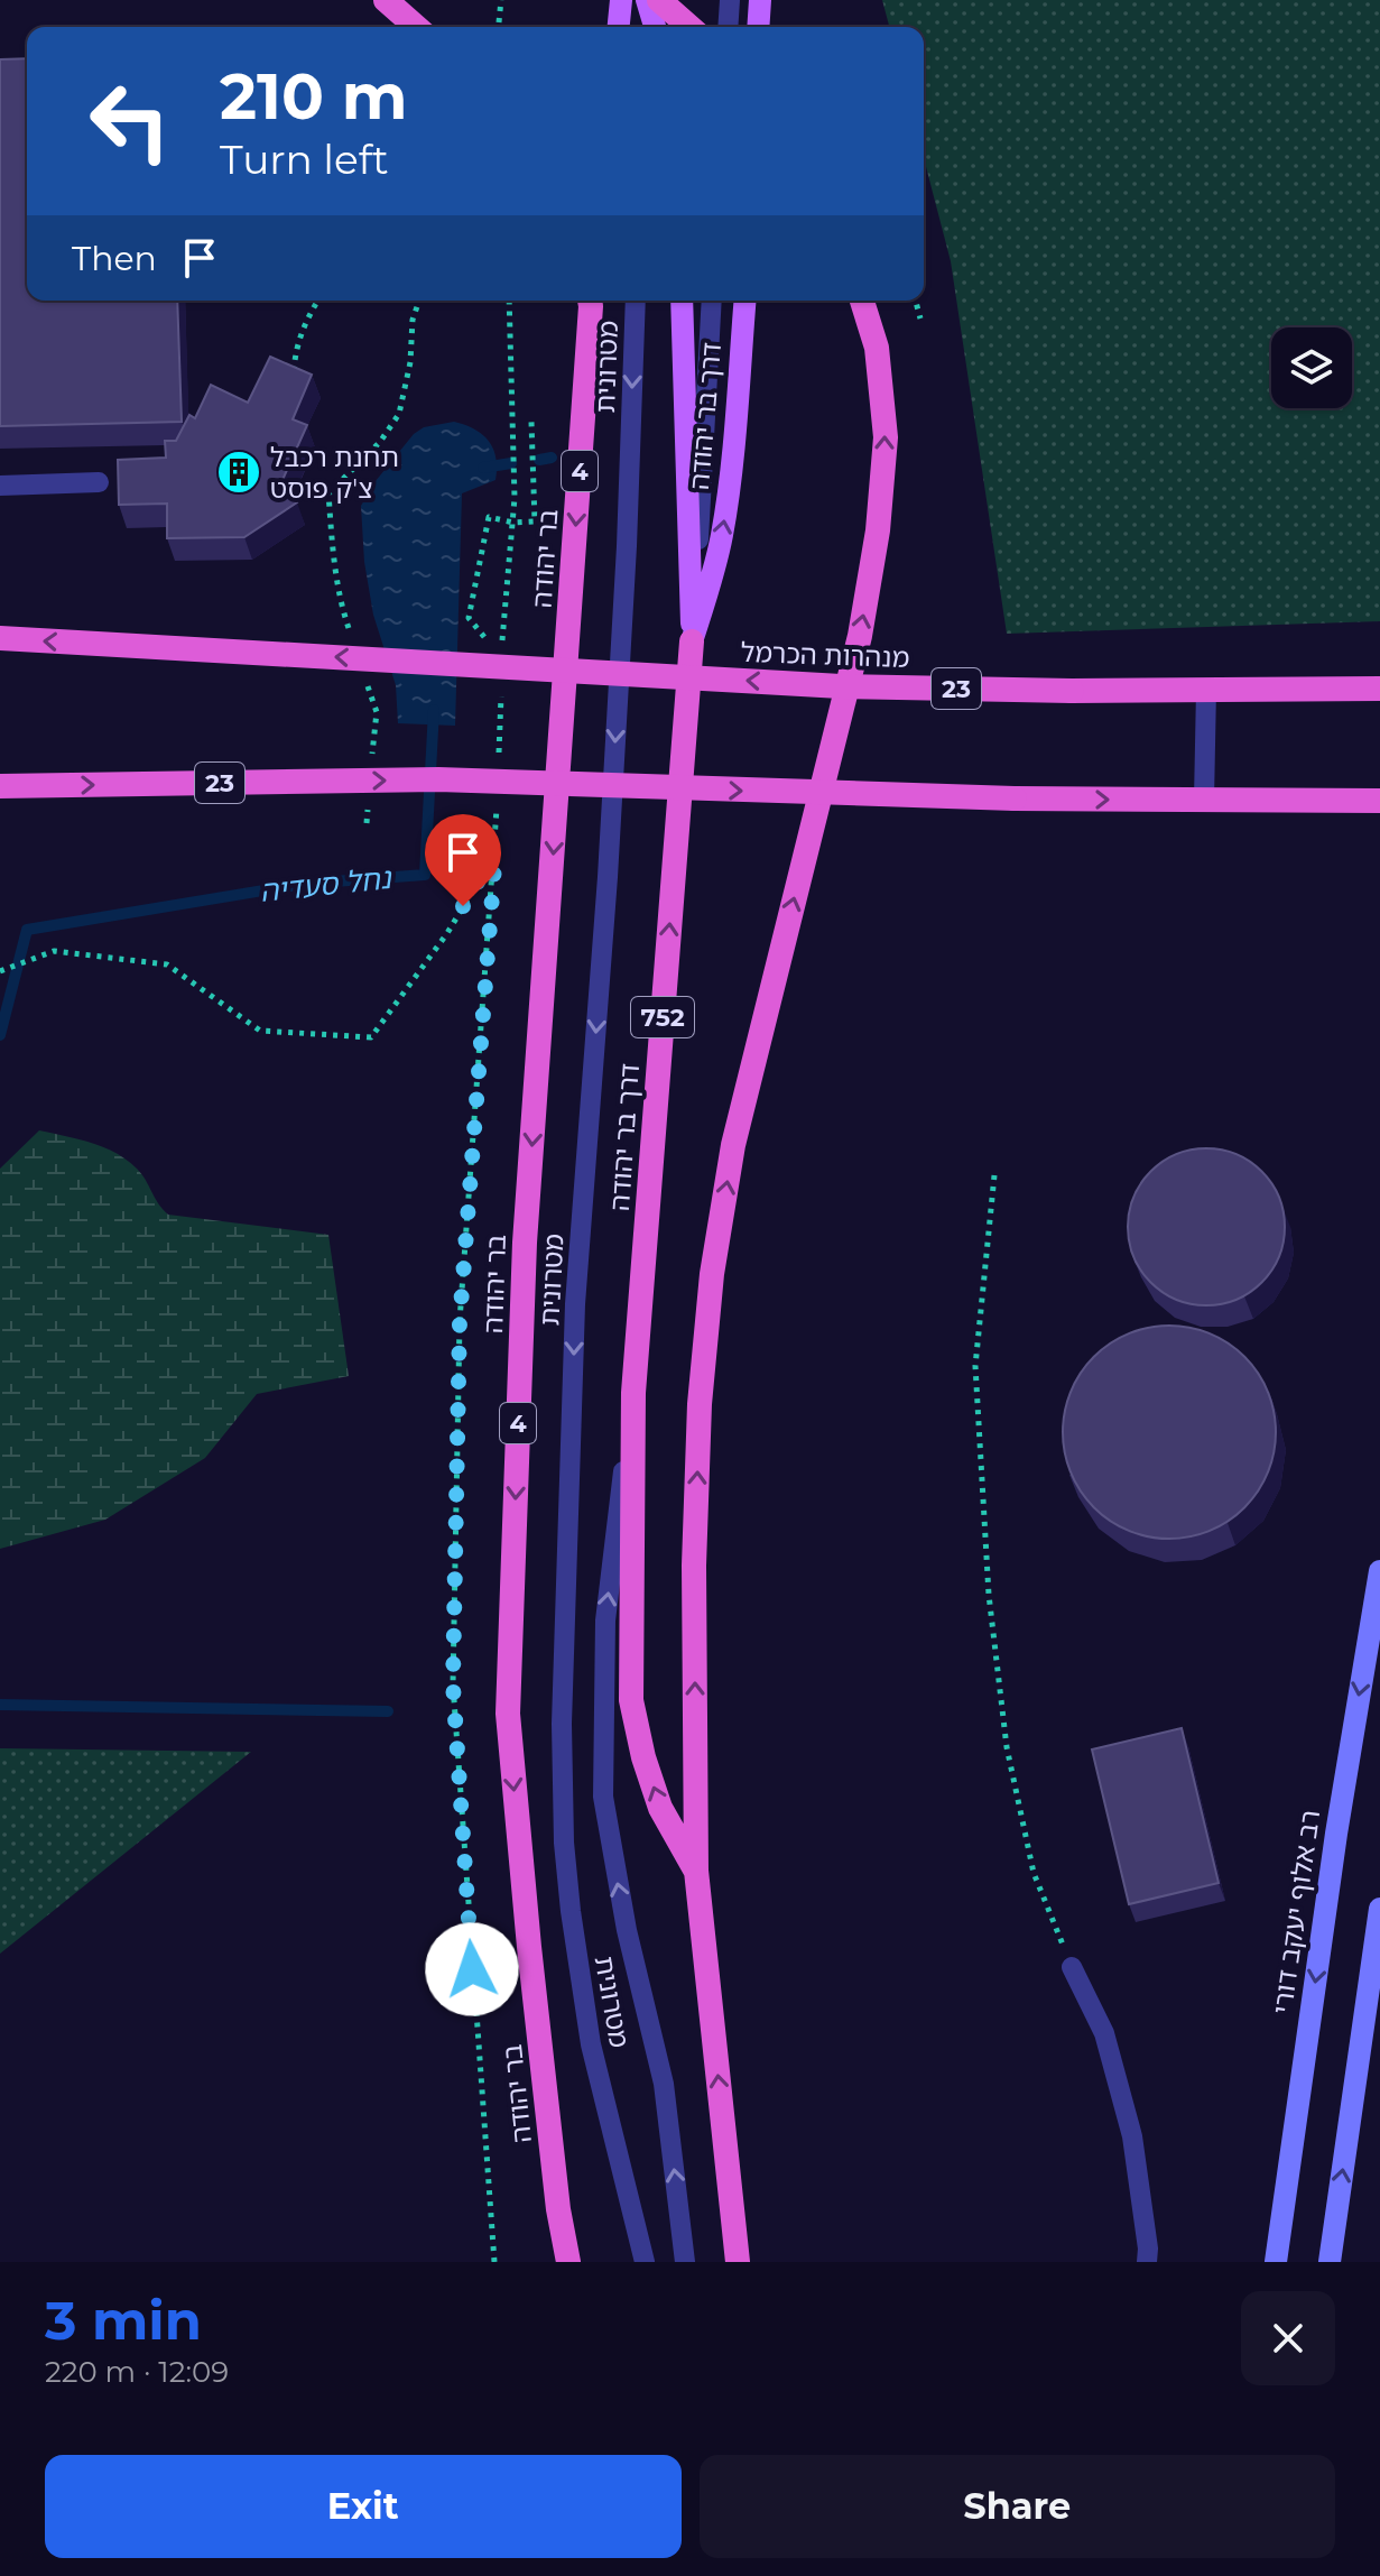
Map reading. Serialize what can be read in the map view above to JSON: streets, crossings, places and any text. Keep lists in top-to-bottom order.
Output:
{
  "streets": {
    "highway": [
      "דרך בר יהודה",
      "4",
      "בר יהודה",
      "מנהרות הכרמל",
      "23",
      "752"
    ],
    "main road": ["רב אלוף יעקב דורי"],
    "lane": ["מטרונית"]
  },
  "crossings": [
    ["מטרונית", "דרך בר יהודה"]
  ],
  "one_way": ["דרך בר יהודה"],
  "water": ["נחל סעדיה"],
  "places": {
    "building": ["תחנת רכבל צ'ק פוסט"]
  },
  "page": {
    "turn": ["210 m", "Turn left"],
    "then": "Then",
    "heading": ["3 min", "220 m · 12:09"],
    "buttons": ["Exit", "Share"]
  }
}
